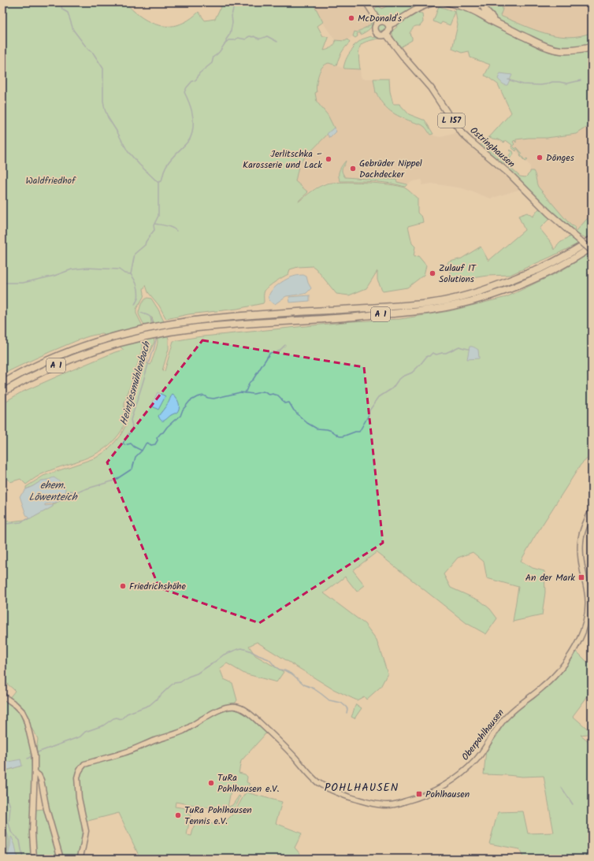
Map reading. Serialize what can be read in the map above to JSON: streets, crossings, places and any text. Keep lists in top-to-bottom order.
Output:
{
  "streets": {
    "highway": ["A 1"],
    "main road": ["L 157", "Ostringhausen"],
    "street": ["Oberpohlhausen"]
  },
  "districts": ["POHLHAUSEN"],
  "water": ["Heintjesmühlenbach", "ehem. Löwenteich"],
  "parks": ["Waldfriedhof"],
  "places": {
    "other": [
      "McDonald's",
      "Dönges",
      "Jerlitschka – Karosserie und Lack",
      "Gebrüder Nippel Dachdecker",
      "Zulauf IT Solutions",
      "Friedrichshöhe",
      "TuRa Pohlhausen e.V.",
      "TuRa Pohlhausen Tennis e.V."
    ],
    "transit": ["An der Mark", "Pohlhausen"]
  }
}
